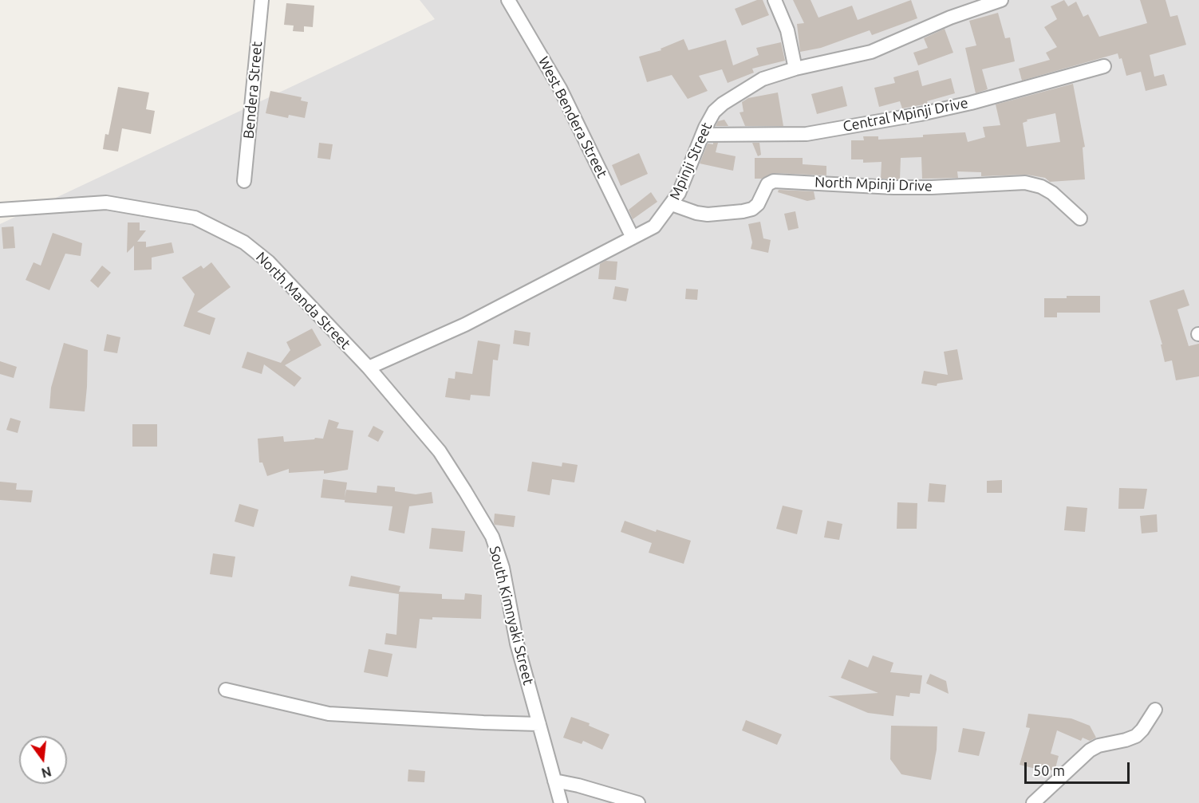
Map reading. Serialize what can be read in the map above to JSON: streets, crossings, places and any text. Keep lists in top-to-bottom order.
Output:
{
  "streets": {
    "street": [
      "Bendera Street",
      "Central Mpinji Drive",
      "West Bendera Street",
      "Mpinji Street",
      "North Mpinji Drive",
      "North Manda Street",
      "South Kimnyaki Street"
    ]
  },
  "crossings": [
    ["Central Mpinji Drive", "Mpinji Street"],
    ["West Bendera Street", "Mpinji Street"],
    ["Mpinji Street", "North Mpinji Drive"],
    ["Mpinji Street", "South Kimnyaki Street"],
    ["North Manda Street", "South Kimnyaki Street"]
  ],
  "scale_bar": "50 m",
  "north": "bottom"
}
